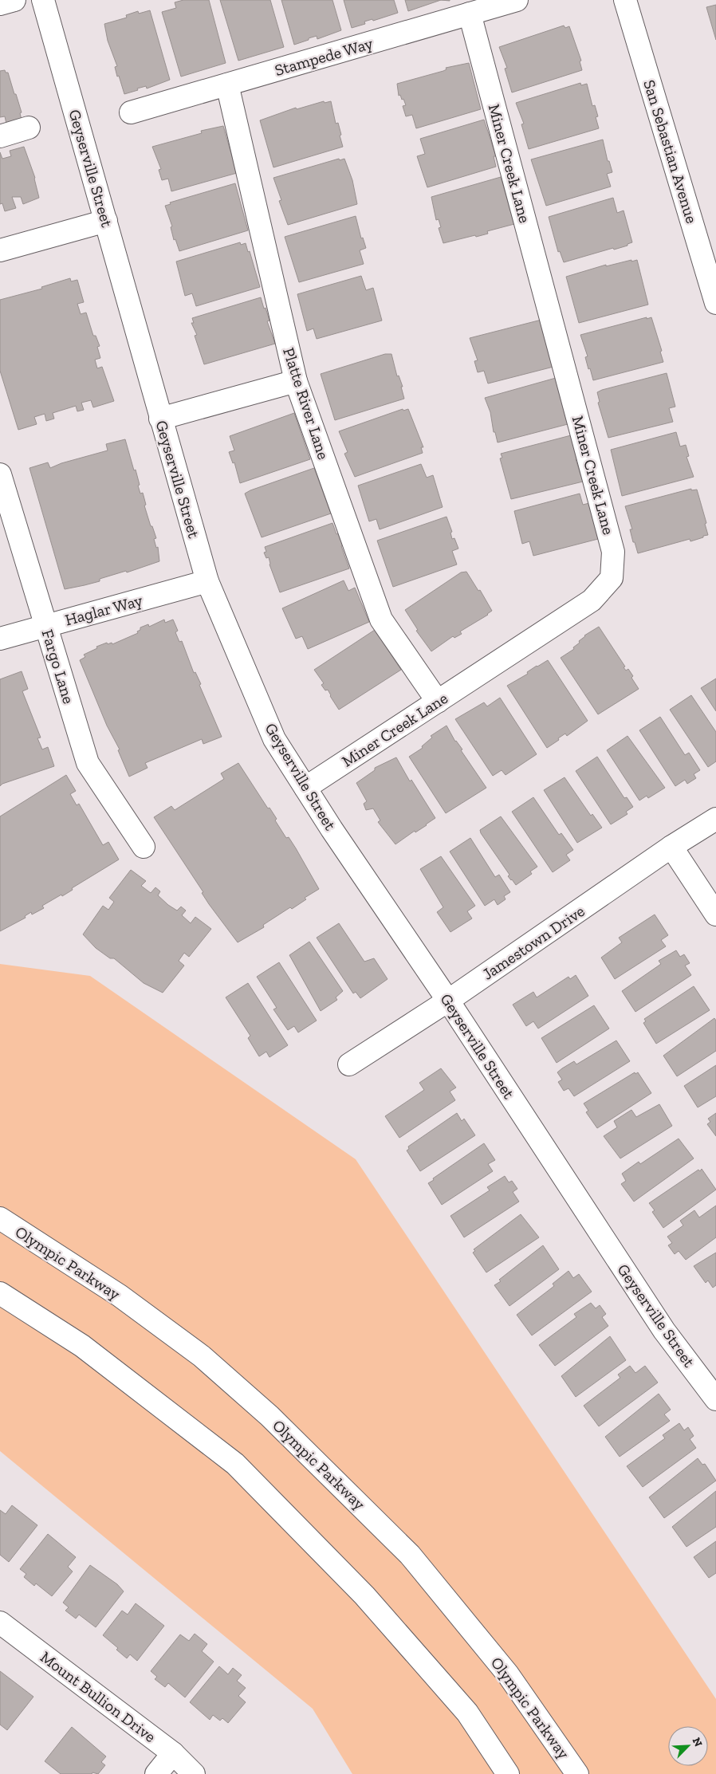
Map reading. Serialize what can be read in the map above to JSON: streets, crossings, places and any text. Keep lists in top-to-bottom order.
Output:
{
  "streets": {
    "street": [
      "Stampede Way",
      "San Sebastian Avenue",
      "Miner Creek Lane",
      "Geyserville Street",
      "Platte River Lane",
      "Haglar Way",
      "Fargo Lane",
      "Jamestown Drive",
      "Olympic Parkway",
      "Mount Bullion Drive"
    ]
  },
  "crossings": [
    ["Stampede Way", "Miner Creek Lane"],
    ["Stampede Way", "Platte River Lane"],
    ["Miner Creek Lane", "Geyserville Street"],
    ["Miner Creek Lane", "Platte River Lane"],
    ["Geyserville Street", "Haglar Way"],
    ["Geyserville Street", "Jamestown Drive"],
    ["Haglar Way", "Fargo Lane"]
  ],
  "north": "top right"
}
